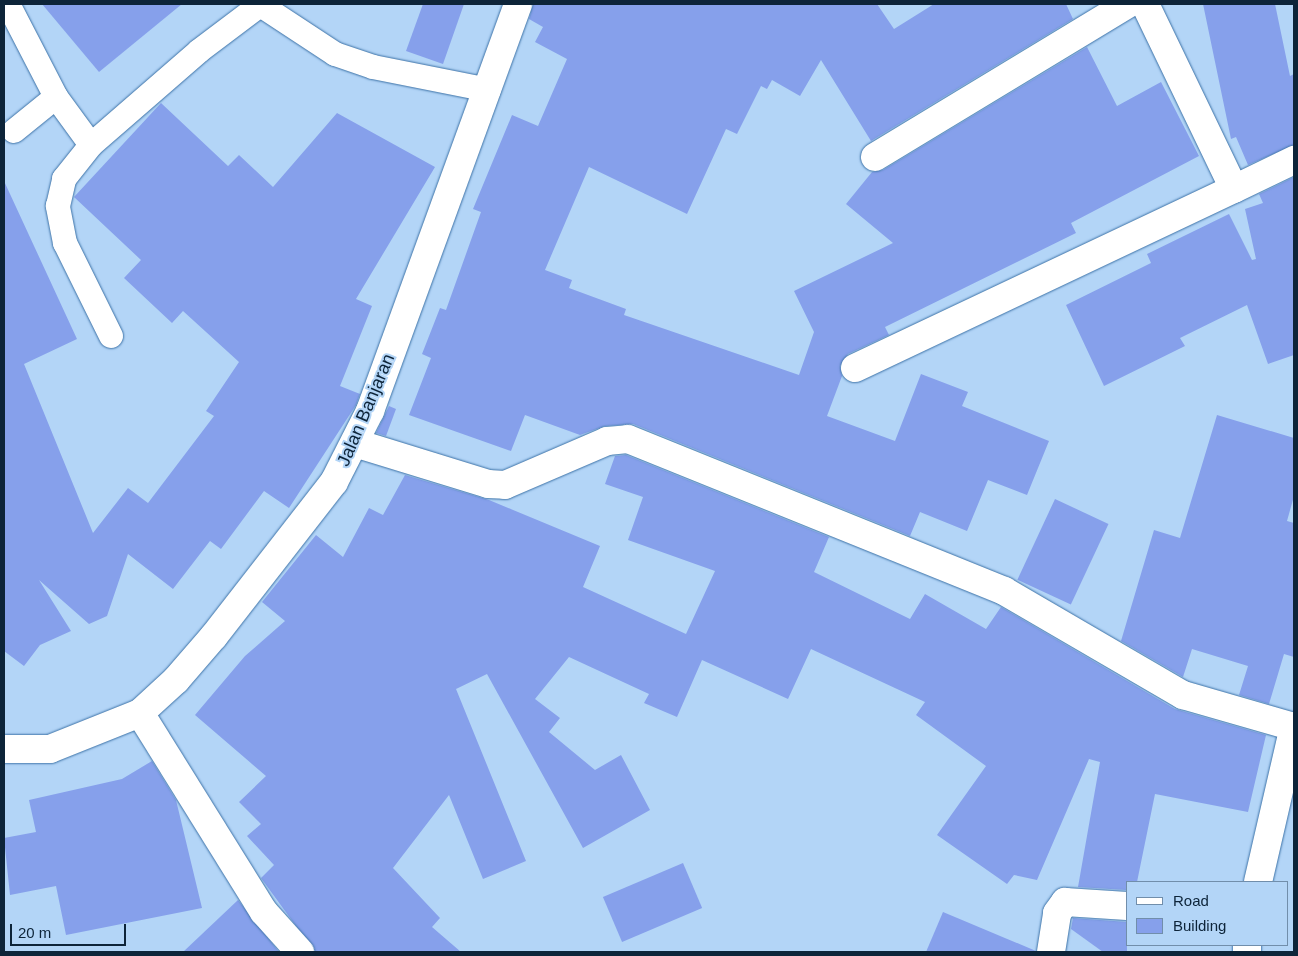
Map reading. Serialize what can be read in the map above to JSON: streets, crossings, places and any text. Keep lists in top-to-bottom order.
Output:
{
  "streets": {
    "street": ["Jalan Banjaran"]
  },
  "legend": ["Road", "Building"],
  "scale_bar": "20 m"
}
